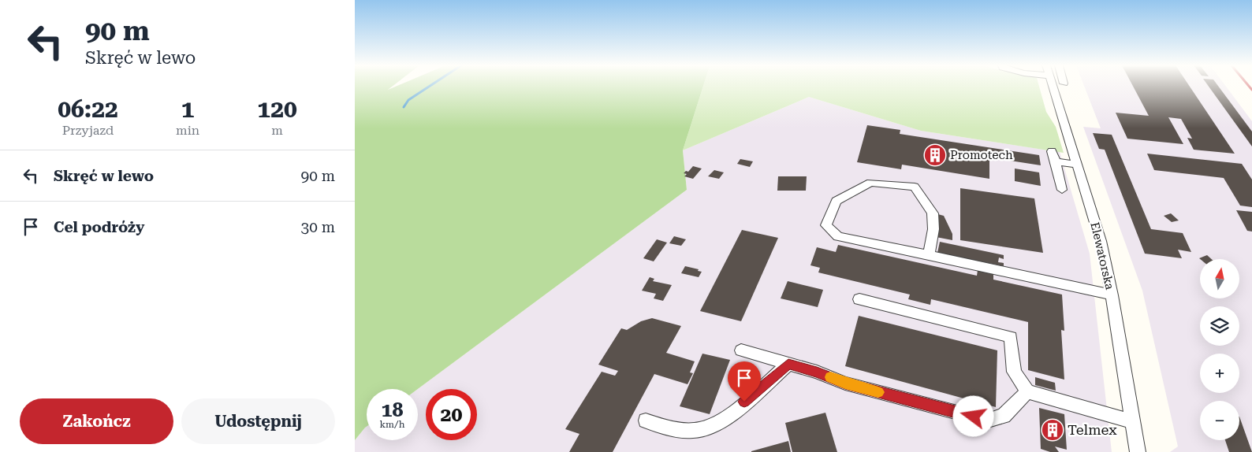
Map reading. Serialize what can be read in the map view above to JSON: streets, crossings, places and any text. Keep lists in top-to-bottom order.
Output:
{
  "streets": {
    "street": ["Elewatorska"]
  },
  "places": {
    "building": ["Promotech", "Telmex"]
  },
  "north": "top",
  "page": {
    "turn": ["90 m", "Skręć w lewo"],
    "eta": [
      "06:22",
      "Przyjazd",
      "1",
      "min",
      "120",
      "m"
    ],
    "list": [
      {
        "name": "Skręć w lewo",
        "value": "90 m"
      },
      {
        "name": "Cel podróży",
        "value": "30 m"
      }
    ],
    "map_buttons": ["+", "−"],
    "speed": "18 km/h",
    "limit": "20",
    "buttons": ["Zakończ", "Udostępnij"]
  }
}
